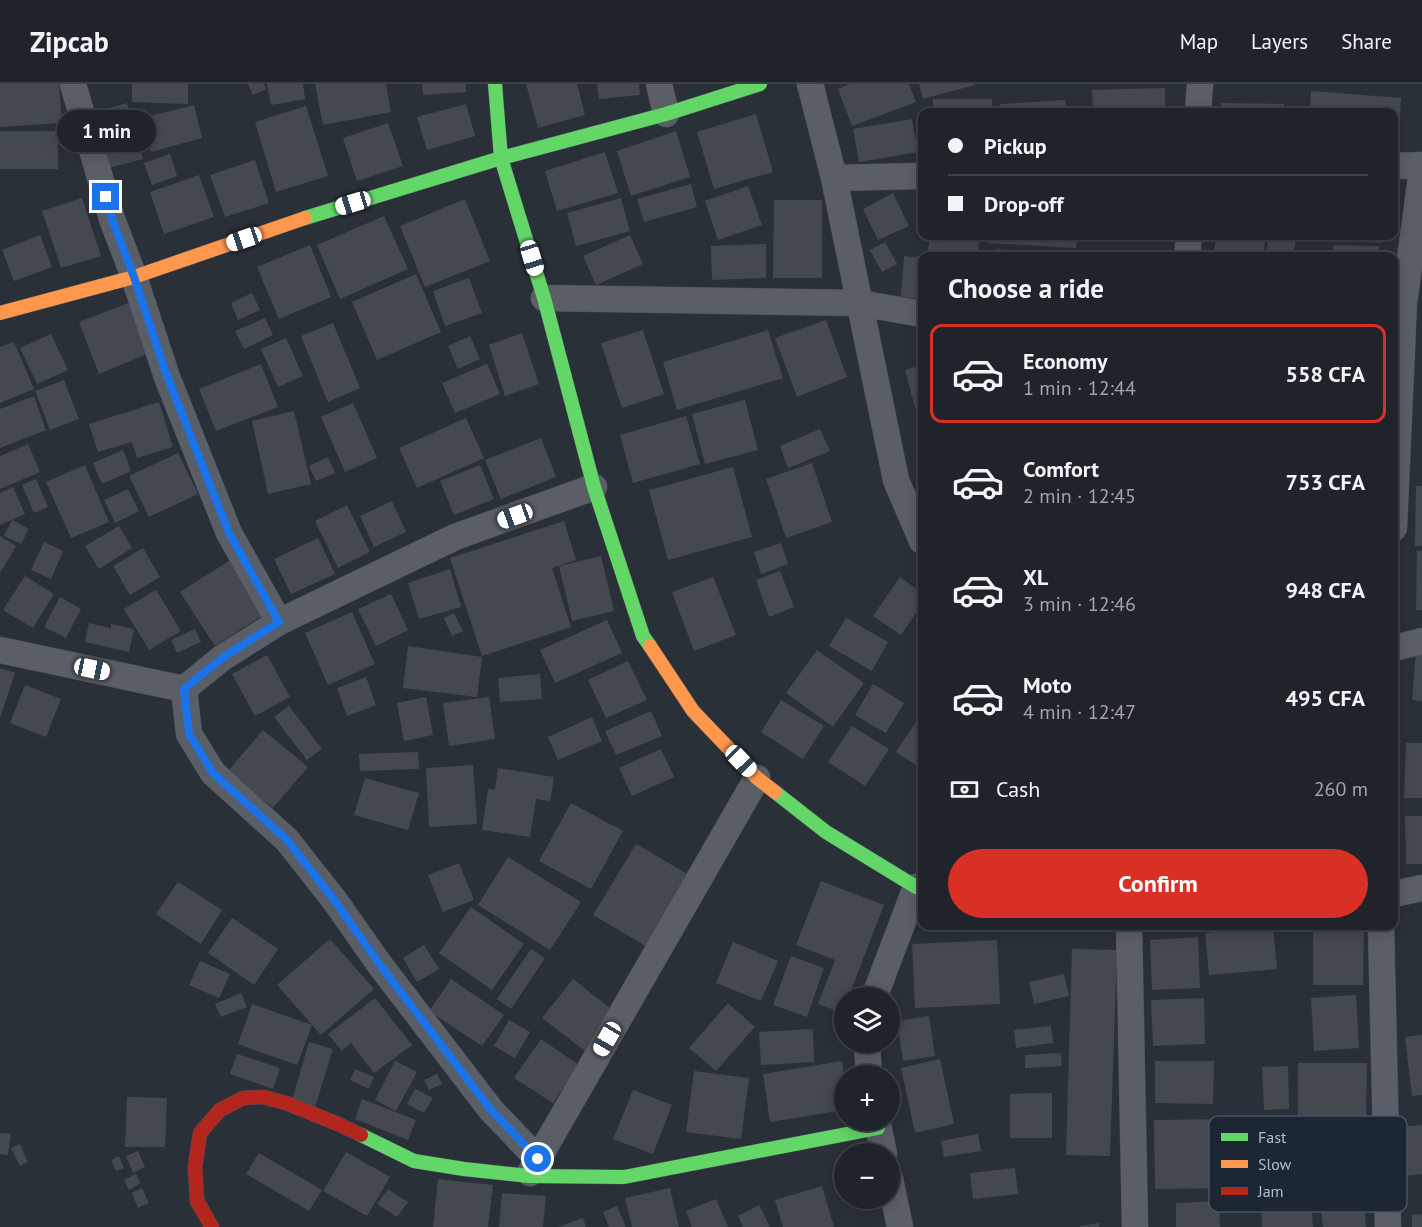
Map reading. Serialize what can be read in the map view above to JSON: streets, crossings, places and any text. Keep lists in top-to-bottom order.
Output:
{
  "legend": ["Fast", "Slow", "Jam"],
  "page": {
    "header": "Zipcab",
    "nav": ["Map", "Layers", "Share"],
    "banner": ["Pickup", "Drop-off"],
    "bubble": "1 min",
    "heading": "Choose a ride",
    "list": [
      {
        "name": "Economy",
        "note": "1 min · 12:44",
        "value": "558 CFA"
      },
      {
        "name": "Comfort",
        "note": "2 min · 12:45",
        "value": "753 CFA"
      },
      {
        "name": "XL",
        "note": "3 min · 12:46",
        "value": "948 CFA"
      },
      {
        "name": "Moto",
        "note": "4 min · 12:47",
        "value": "495 CFA"
      }
    ],
    "pay": ["Cash", "260 m"],
    "buttons": "Confirm",
    "map_buttons": ["+", "−"]
  }
}
